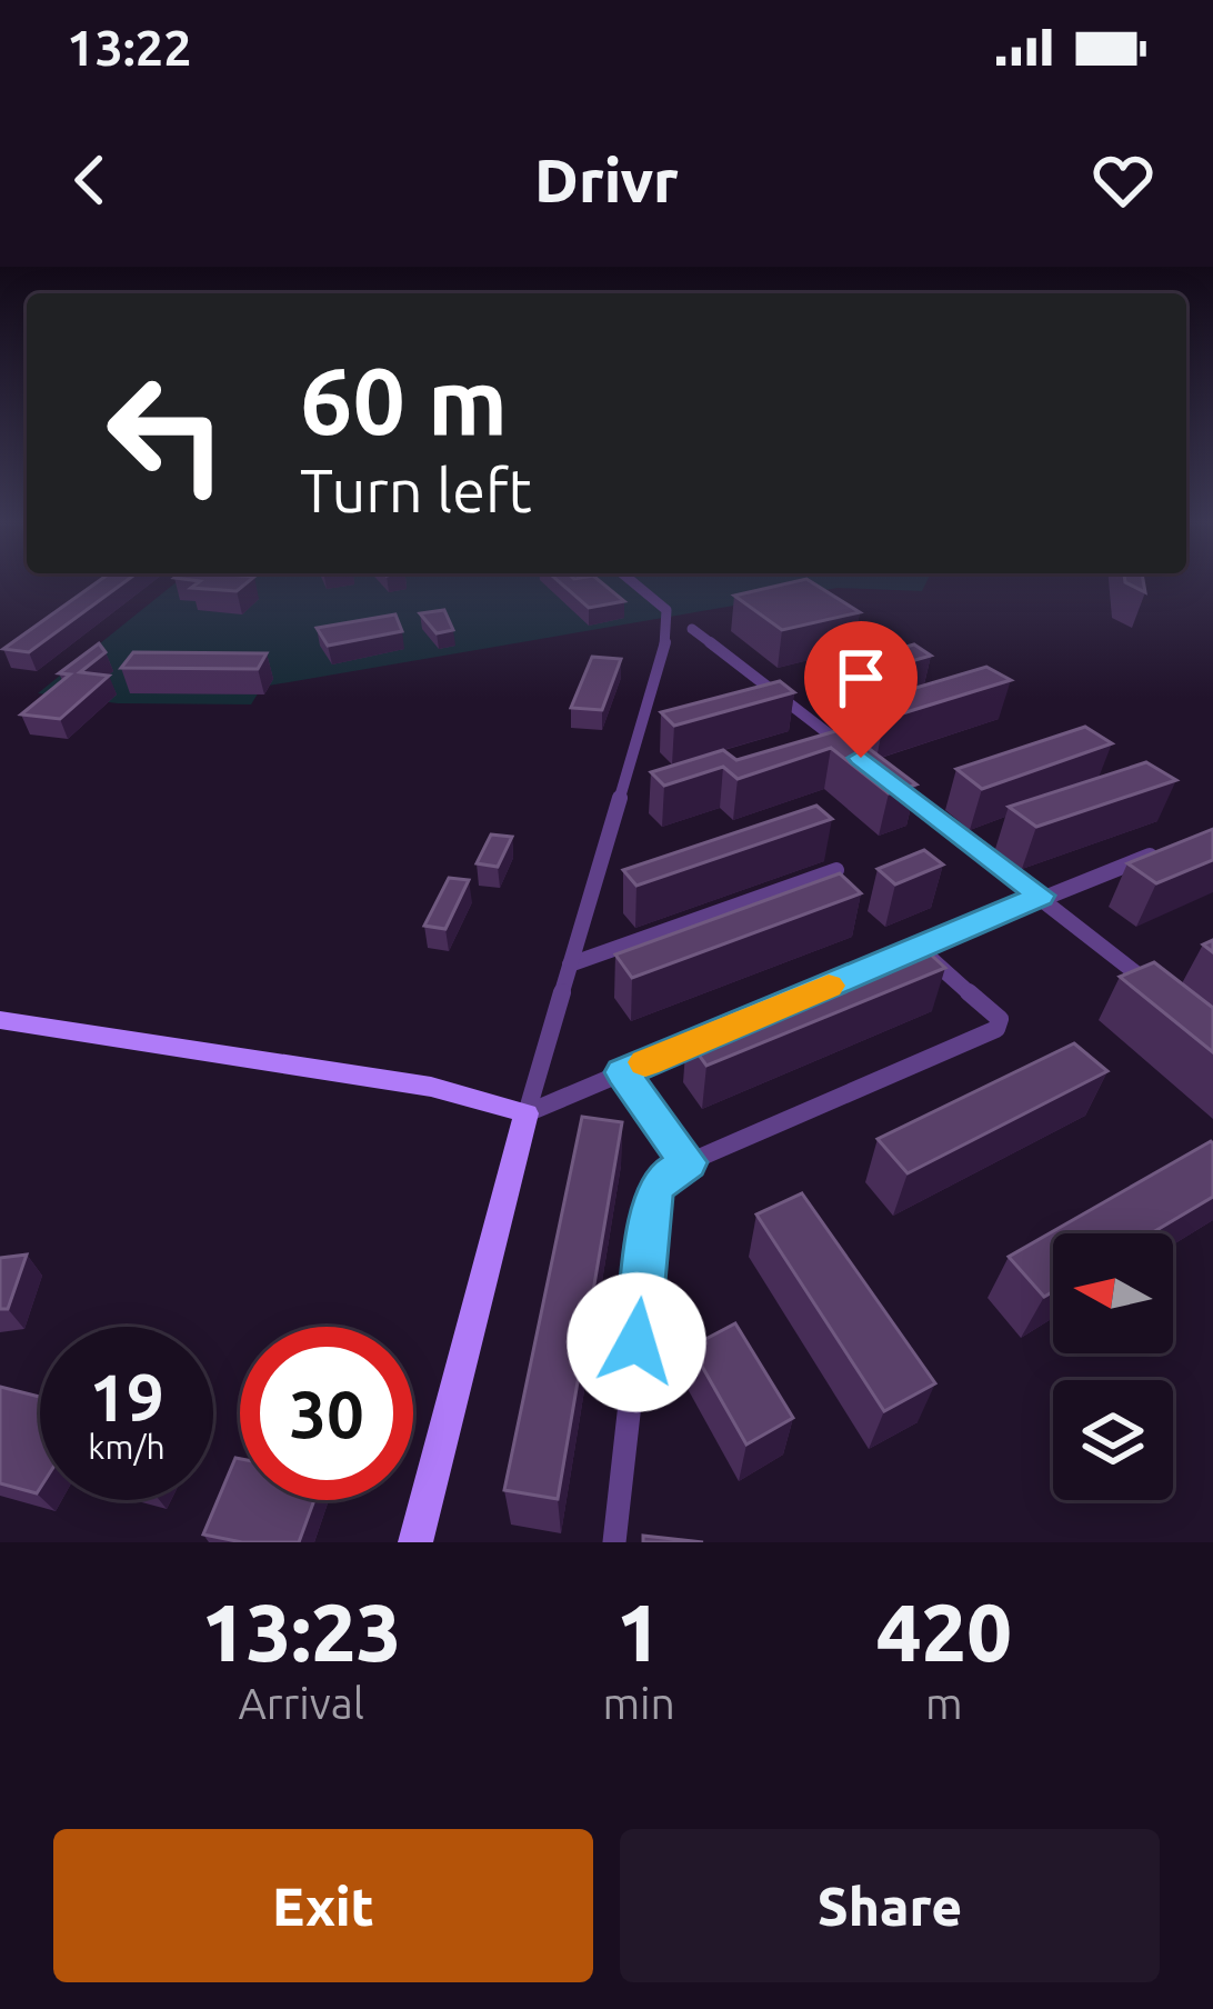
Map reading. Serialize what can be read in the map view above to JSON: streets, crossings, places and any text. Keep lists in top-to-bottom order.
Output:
{
  "north": "left",
  "page": {
    "status": "13:22",
    "header": "Drivr",
    "turn": ["60 m", "Turn left"],
    "speed": "19 km/h",
    "limit": "30",
    "eta": [
      "13:23",
      "Arrival",
      "1",
      "min",
      "420",
      "m"
    ],
    "buttons": ["Exit", "Share"]
  }
}
